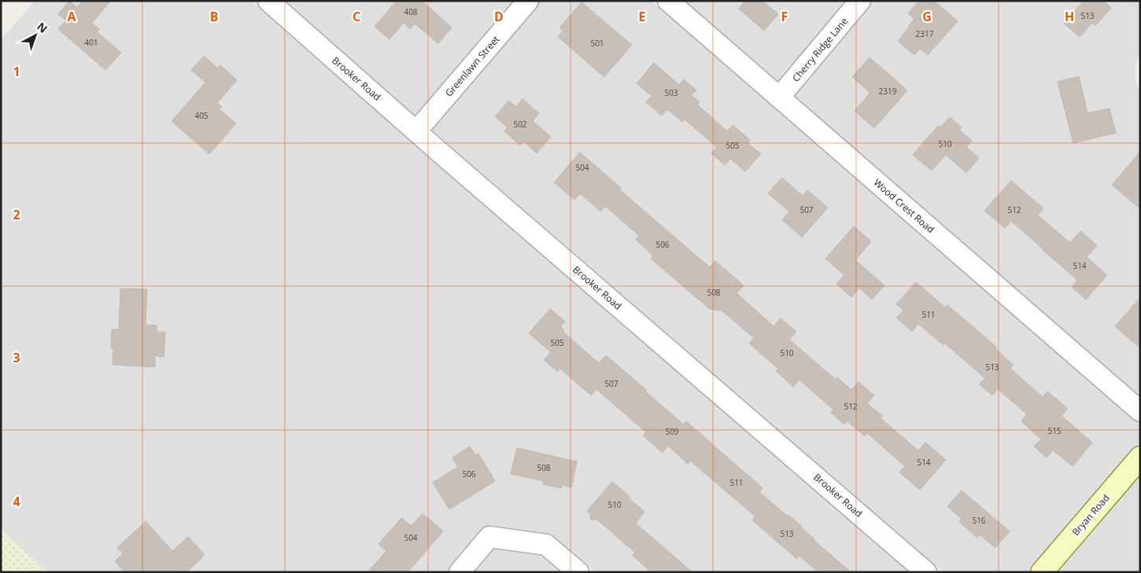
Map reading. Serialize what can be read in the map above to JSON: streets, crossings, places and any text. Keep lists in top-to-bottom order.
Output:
{
  "streets": {
    "street": [
      "Cherry Ridge Lane",
      "Greenlawn Street",
      "Brooker Road",
      "Wood Crest Road",
      "Bryan Road"
    ]
  },
  "crossings": [
    ["Cherry Ridge Lane", "Wood Crest Road"],
    ["Greenlawn Street", "Brooker Road"]
  ],
  "house_numbers": [
    "408",
    "513",
    "2317",
    "401",
    "501",
    "2319",
    "503",
    "405",
    "502",
    "510",
    "505",
    "504",
    "507",
    "512",
    "506",
    "514",
    "508",
    "511",
    "505",
    "510",
    "513",
    "507",
    "512",
    "515",
    "509",
    "514",
    "508",
    "506",
    "511",
    "510",
    "516",
    "513",
    "504"
  ],
  "north": "top right",
  "grid": {
    "columns": [
      "A",
      "B",
      "C",
      "D",
      "E",
      "F",
      "G",
      "H"
    ],
    "rows": [
      "1",
      "2",
      "3",
      "4"
    ]
  }
}
